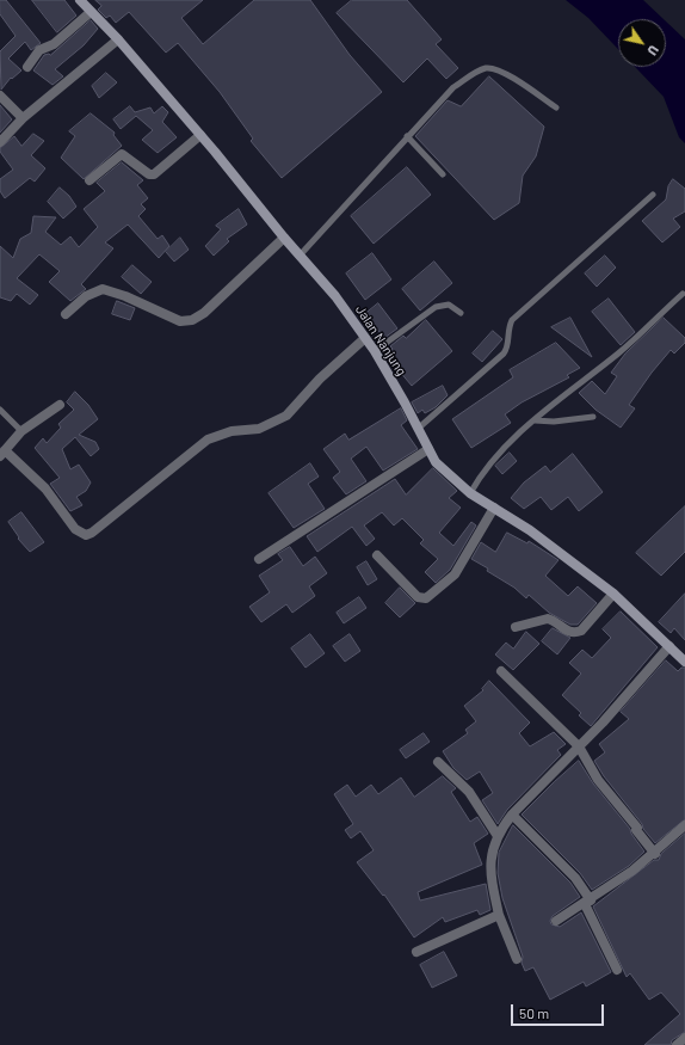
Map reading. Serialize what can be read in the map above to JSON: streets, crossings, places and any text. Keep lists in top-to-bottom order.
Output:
{
  "streets": {
    "main road": ["Jalan Nanjung"]
  },
  "scale_bar": "50 m",
  "north": "bottom right"
}
